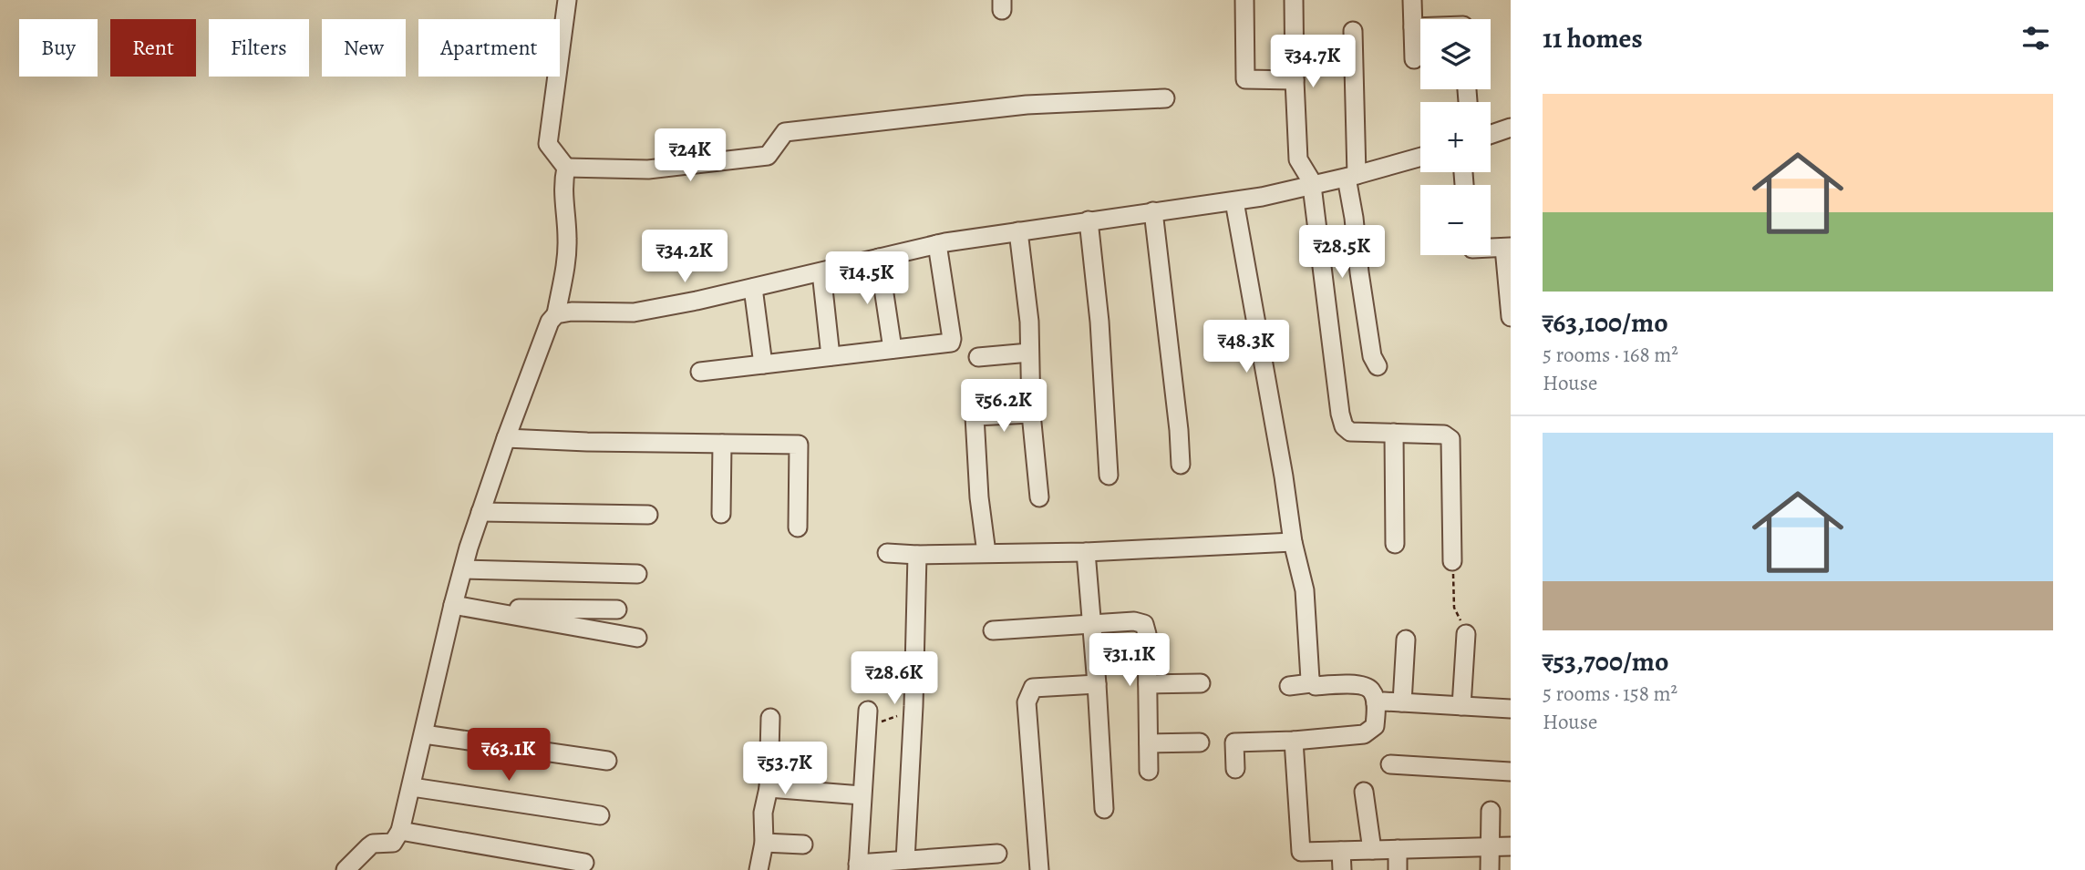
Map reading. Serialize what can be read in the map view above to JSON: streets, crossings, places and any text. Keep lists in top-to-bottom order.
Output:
{
  "page": {
    "heading": "11 homes",
    "map_buttons": ["+", "−"],
    "chip": [
      "Buy",
      "Rent",
      "Filters",
      "New",
      "Apartment"
    ],
    "price": [
      "₹34.7K",
      "₹24K",
      "₹28.5K",
      "₹34.2K",
      "₹14.5K",
      "₹48.3K",
      "₹56.2K",
      "₹31.1K",
      "₹28.6K",
      "₹63.1K",
      "₹53.7K"
    ],
    "list": [
      {
        "name": "₹63,100/mo",
        "note": "5 rooms · 168 m² · House"
      },
      {
        "name": "₹53,700/mo",
        "note": "5 rooms · 158 m² · House"
      }
    ]
  }
}
